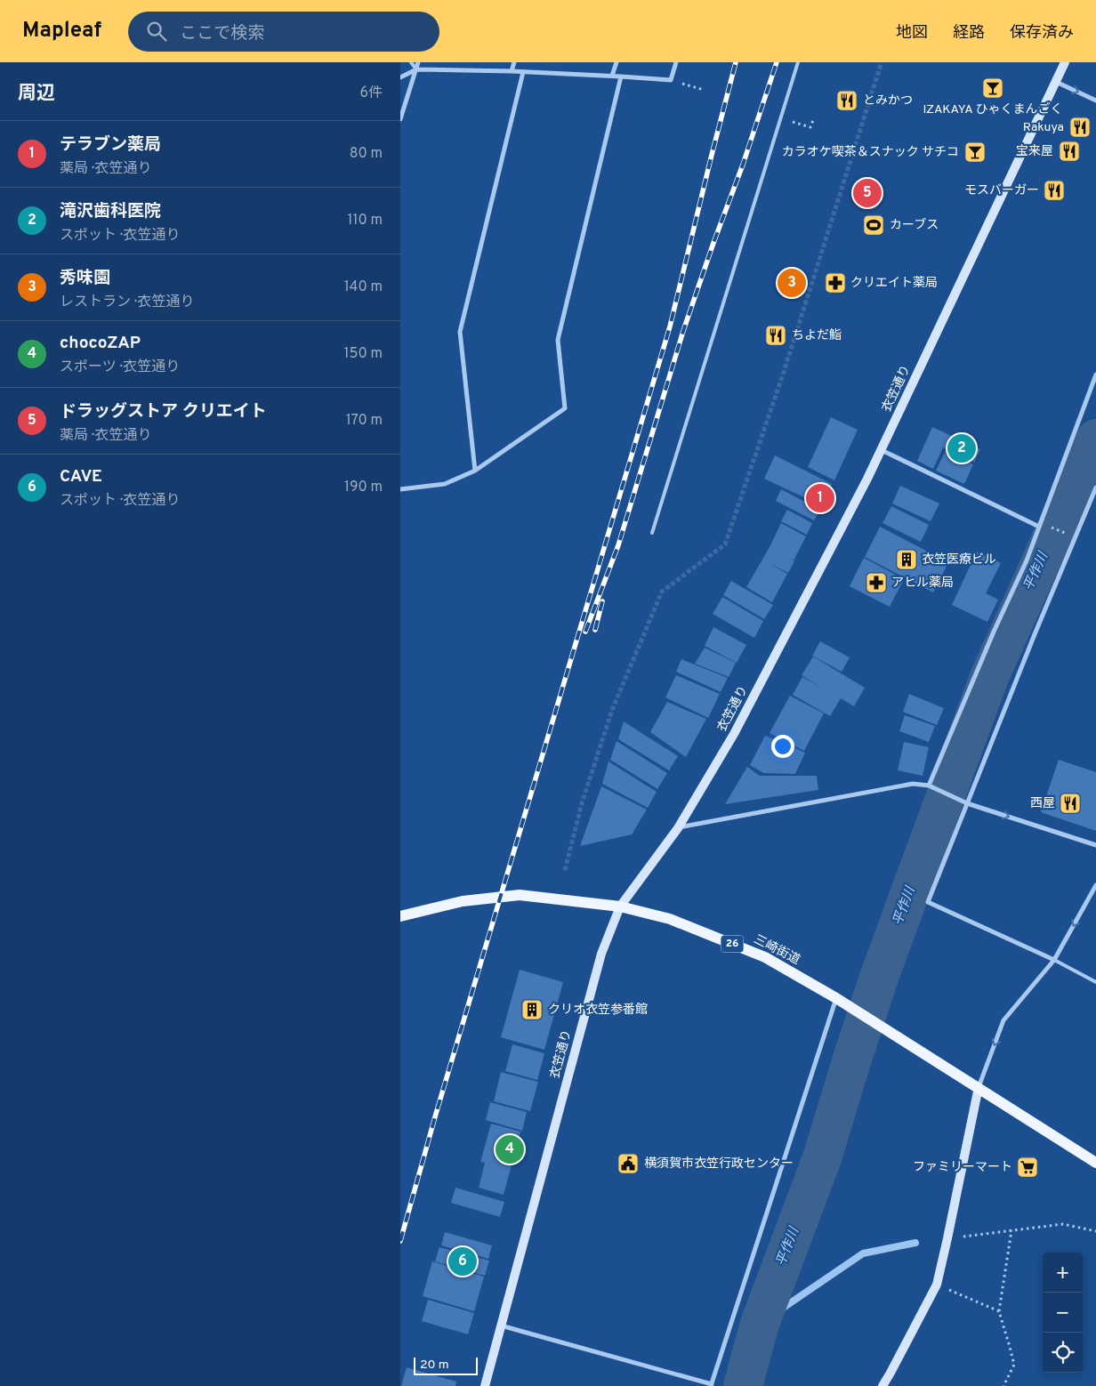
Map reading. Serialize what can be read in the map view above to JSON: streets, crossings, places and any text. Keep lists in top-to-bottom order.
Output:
{
  "streets": {
    "main road": ["26", "三崎街道"],
    "street": ["衣笠通り"]
  },
  "crossings": [
    ["衣笠通り", "三崎街道"]
  ],
  "water": ["平作川"],
  "places": {
    "bar": ["IZAKAYA ひゃくまんごく", "カラオケ喫茶＆スナック サチコ"],
    "restaurant": [
      "とみかつ",
      "Rakuya",
      "宝来屋",
      "モスバーガー",
      "ちよだ鮨",
      "西屋"
    ],
    "sports": ["カーブス"],
    "pharmacy": ["クリエイト薬局", "アヒル薬局"],
    "building": ["衣笠医療ビル", "クリオ衣笠参番館"],
    "public building": ["横須賀市衣笠行政センター"],
    "supermarket": ["ファミリーマート"]
  },
  "scale_bar": "20 m",
  "page": {
    "header": "Mapleaf",
    "search": "ここで検索",
    "nav": ["地図", "経路", "保存済み"],
    "heading": ["周辺", "6件"],
    "list": [
      {
        "mark": "1",
        "name": "テラブン薬局",
        "note": "薬局 · 衣笠通り",
        "value": "80 m"
      },
      {
        "mark": "2",
        "name": "滝沢歯科医院",
        "note": "スポット · 衣笠通り",
        "value": "110 m"
      },
      {
        "mark": "3",
        "name": "秀味園",
        "note": "レストラン · 衣笠通り",
        "value": "140 m"
      },
      {
        "mark": "4",
        "name": "chocoZAP",
        "note": "スポーツ · 衣笠通り",
        "value": "150 m"
      },
      {
        "mark": "5",
        "name": "ドラッグストア クリエイト",
        "note": "薬局 · 衣笠通り",
        "value": "170 m"
      },
      {
        "mark": "6",
        "name": "CAVE",
        "note": "スポット · 衣笠通り",
        "value": "190 m"
      }
    ],
    "pins": [
      "5",
      "3",
      "2",
      "1",
      "4",
      "6"
    ],
    "map_buttons": ["+", "−"],
    "scale": "20 m"
  }
}
